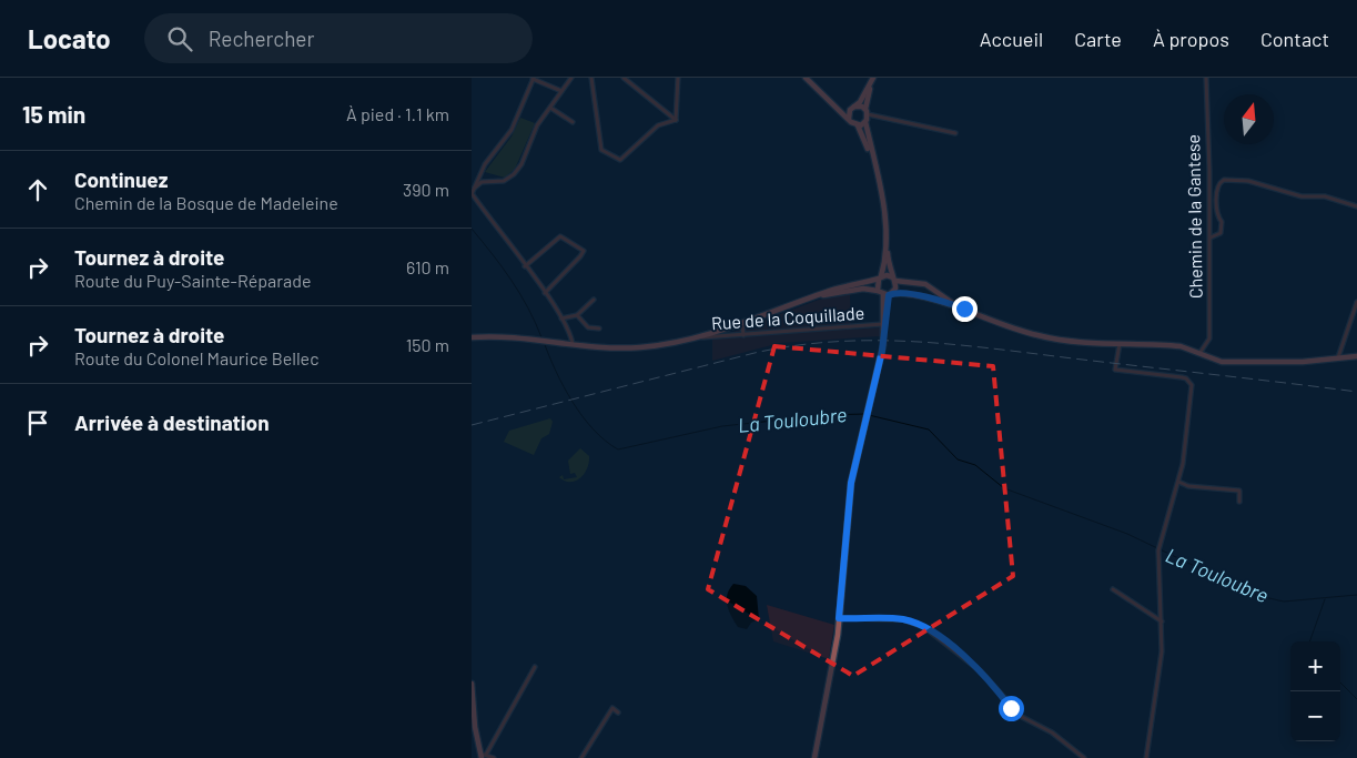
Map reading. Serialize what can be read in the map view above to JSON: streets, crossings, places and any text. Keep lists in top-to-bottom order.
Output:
{
  "streets": {
    "street": ["Chemin de la Gantese", "Rue de la Coquillade"]
  },
  "water": ["La Touloubre"],
  "north": "top",
  "page": {
    "header": "Locato",
    "search": "Rechercher",
    "nav": [
      "Accueil",
      "Carte",
      "À propos",
      "Contact"
    ],
    "heading": ["15 min", "À pied · 1.1 km"],
    "list": [
      ["Continuez", "Chemin de la Bosque de Madeleine", "390 m"],
      ["Tournez à droite", "Route du Puy-Sainte-Réparade", "610 m"],
      ["Tournez à droite", "Route du Colonel Maurice Bellec", "150 m"],
      "Arrivée à destination"
    ],
    "map_buttons": ["+", "−"]
  }
}
